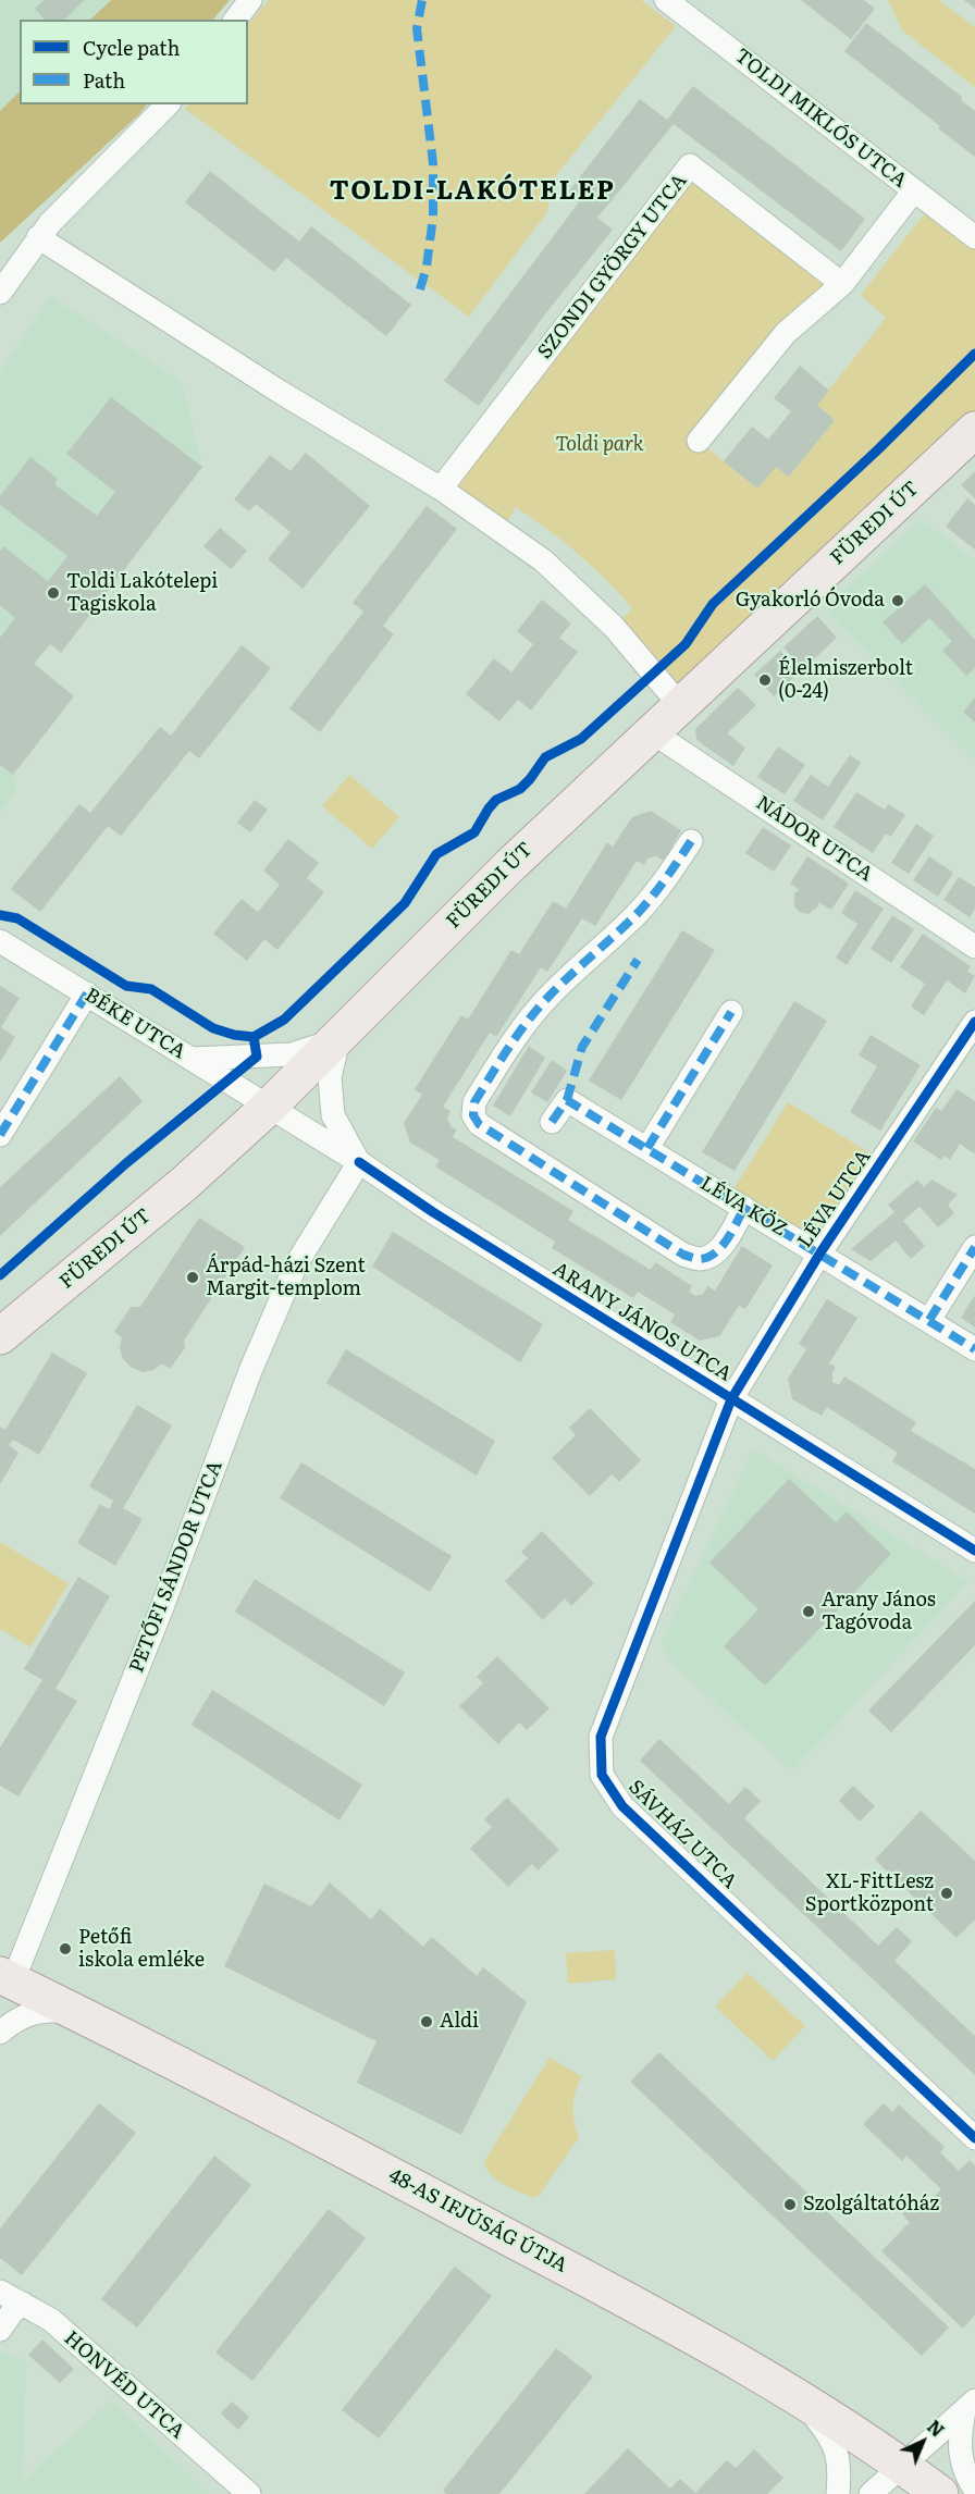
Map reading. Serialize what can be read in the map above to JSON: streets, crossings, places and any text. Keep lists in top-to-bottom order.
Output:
{
  "streets": {
    "main road": ["FÜREDI ÚT", "48-AS IFJÚSÁG ÚTJA"],
    "street": [
      "TOLDI MIKLÓS UTCA",
      "SZONDI GYÖRGY UTCA",
      "NÁDOR UTCA",
      "BÉKE UTCA",
      "LÉVA UTCA",
      "LÉVA KÖZ",
      "ARANY JÁNOS UTCA",
      "PETŐFI SÁNDOR UTCA",
      "SÁVHÁZ UTCA",
      "HONVÉD UTCA"
    ]
  },
  "crossings": [
    ["FÜREDI ÚT", "NÁDOR UTCA"],
    ["FÜREDI ÚT", "BÉKE UTCA"],
    ["FÜREDI ÚT", "ARANY JÁNOS UTCA"],
    ["BÉKE UTCA", "ARANY JÁNOS UTCA"],
    ["LÉVA UTCA", "LÉVA KÖZ"],
    ["LÉVA UTCA", "ARANY JÁNOS UTCA"],
    ["LÉVA UTCA", "SÁVHÁZ UTCA"],
    ["ARANY JÁNOS UTCA", "PETŐFI SÁNDOR UTCA"],
    ["ARANY JÁNOS UTCA", "SÁVHÁZ UTCA"],
    ["PETŐFI SÁNDOR UTCA", "48-AS IFJÚSÁG ÚTJA"]
  ],
  "districts": ["TOLDI-LAKÓTELEP"],
  "parks": ["Toldi park"],
  "places": [
    "Toldi Lakótelepi Tagiskola",
    "Gyakorló Óvoda",
    "Élelmiszerbolt (0-24)",
    "Árpád-házi Szent Margit-templom",
    "Arany János Tagóvoda",
    "XL-FittLesz Sportközpont",
    "Petőfi iskola emléke",
    "Aldi",
    "Szolgáltatóház"
  ],
  "legend": ["Cycle path", "Path"],
  "north": "top right"
}
